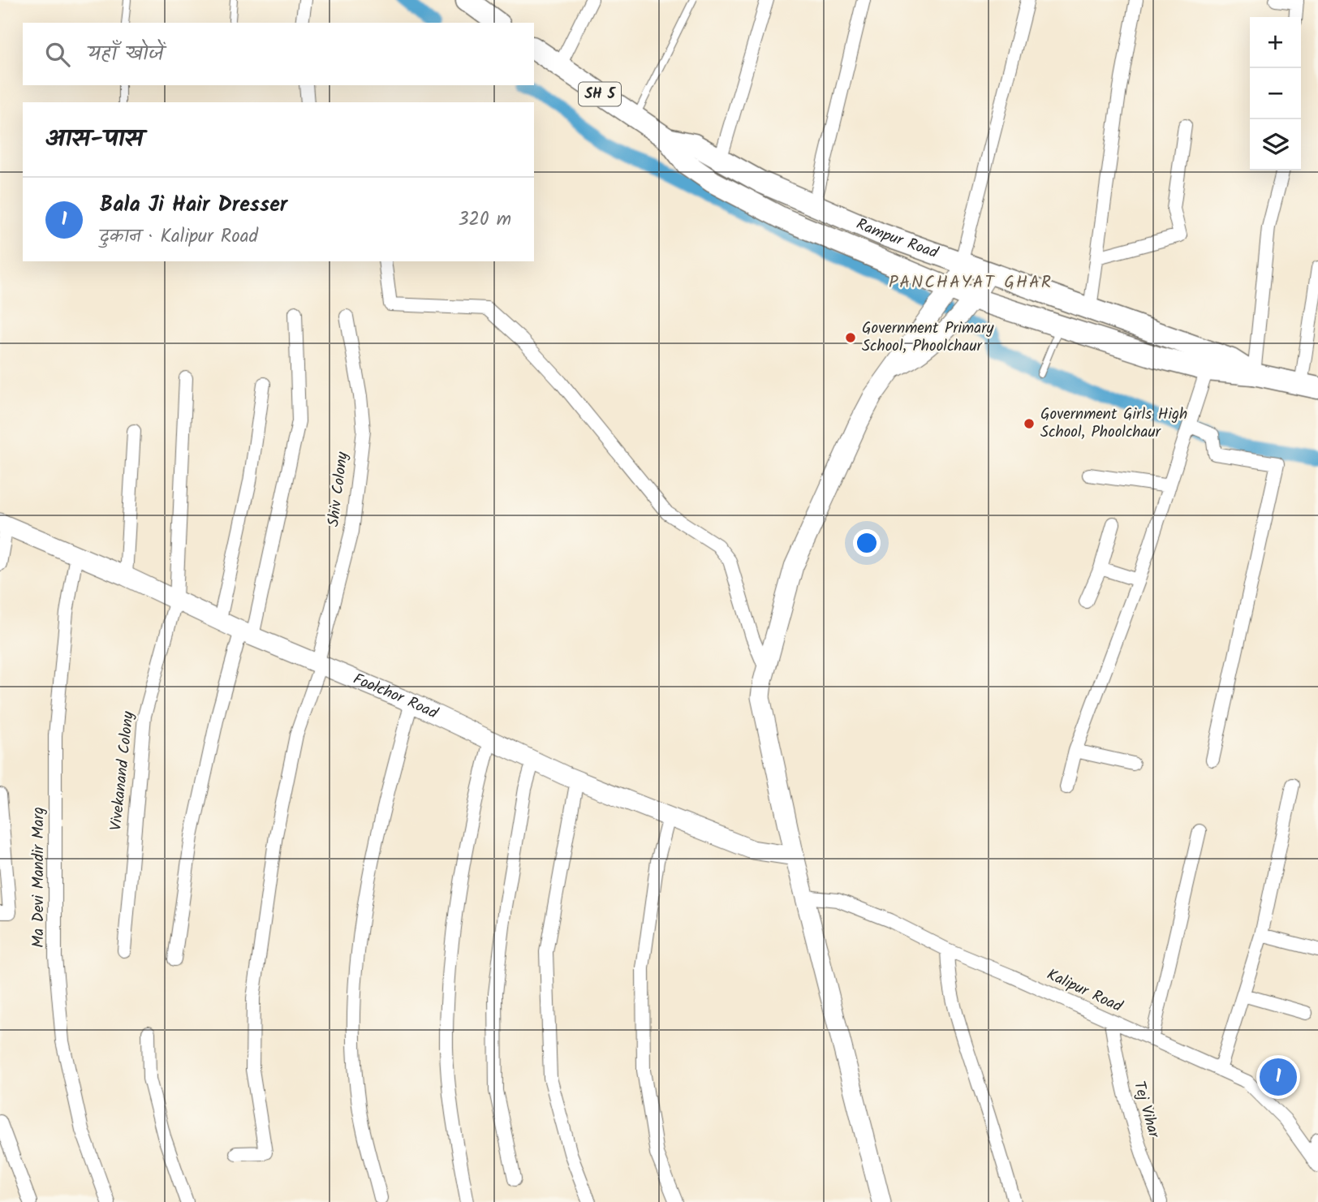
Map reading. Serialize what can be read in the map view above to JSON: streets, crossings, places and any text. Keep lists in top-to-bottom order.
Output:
{
  "streets": {
    "main road": ["SH 5", "Rampur Road", "Foolchor Road"],
    "street": [
      "Shiv Colony",
      "Vivekanand Colony",
      "Ma Devi Mandir Marg",
      "Kalipur Road",
      "Tej Vihar"
    ]
  },
  "crossings": [
    ["Shiv Colony", "Foolchor Road"],
    ["Foolchor Road", "Vivekanand Colony"],
    ["Foolchor Road", "Ma Devi Mandir Marg"],
    ["Kalipur Road", "Tej Vihar"]
  ],
  "districts": ["PANCHAYAT GHAR"],
  "places": ["Government Primary School, Phoolchaur", "Government Girls High School, Phoolchaur"],
  "page": {
    "map_buttons": ["+", "−"],
    "search": "यहाँ खोजें",
    "heading": "आस-पास",
    "list": [
      {
        "mark": "1",
        "name": "Bala Ji Hair Dresser",
        "note": "दुकान · Kalipur Road",
        "value": "320 m"
      }
    ],
    "pins": "1"
  }
}
